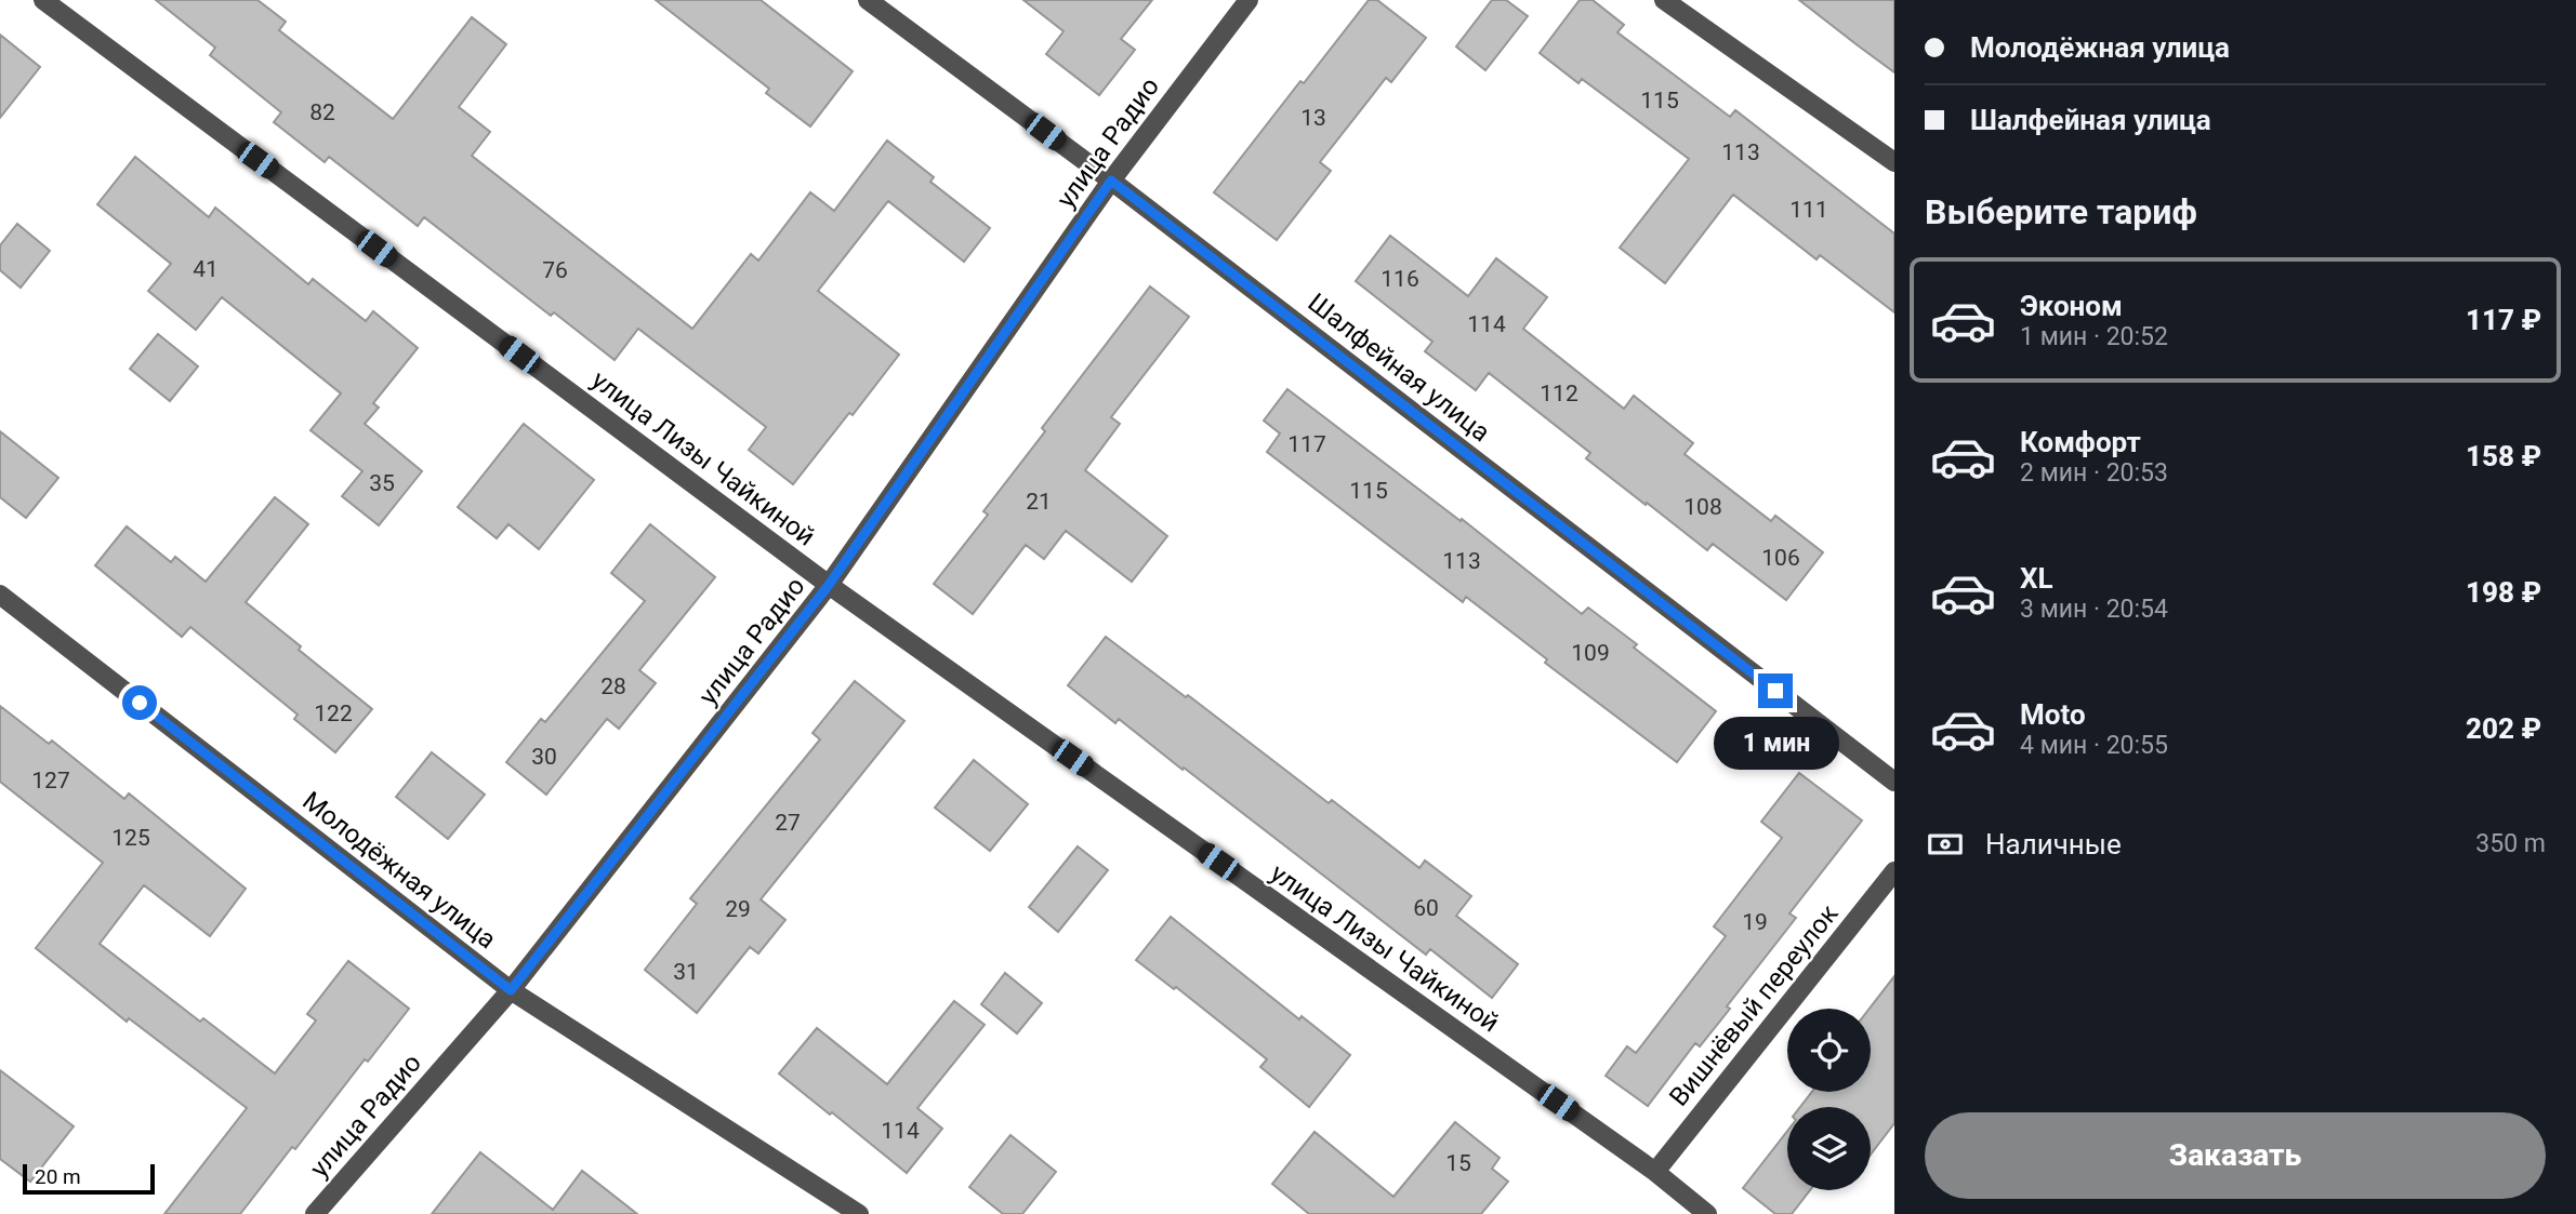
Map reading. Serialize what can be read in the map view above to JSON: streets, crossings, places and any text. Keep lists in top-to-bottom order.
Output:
{
  "streets": {
    "street": [
      "улица Радио",
      "Шалфейная улица",
      "улица Лизы Чайкиной",
      "Молодёжная улица",
      "Вишнёвый переулок"
    ]
  },
  "crossings": [
    ["улица Радио", "Шалфейная улица"],
    ["улица Радио", "улица Лизы Чайкиной"],
    ["улица Радио", "Молодёжная улица"],
    ["улица Лизы Чайкиной", "Вишнёвый переулок"]
  ],
  "house_numbers": [
    "115",
    "82",
    "13",
    "113",
    "111",
    "41",
    "76",
    "116",
    "114",
    "112",
    "117",
    "35",
    "115",
    "21",
    "108",
    "106",
    "113",
    "109",
    "28",
    "122",
    "30",
    "127",
    "27",
    "125",
    "60",
    "29",
    "19",
    "31",
    "114",
    "15"
  ],
  "scale_bar": "20 m",
  "page": {
    "banner": ["Молодёжная улица", "Шалфейная улица"],
    "heading": "Выберите тариф",
    "list": [
      {
        "name": "Эконом",
        "note": "1 мин · 20:52",
        "value": "117 ₽"
      },
      {
        "name": "Комфорт",
        "note": "2 мин · 20:53",
        "value": "158 ₽"
      },
      {
        "name": "XL",
        "note": "3 мин · 20:54",
        "value": "198 ₽"
      },
      {
        "name": "Moto",
        "note": "4 мин · 20:55",
        "value": "202 ₽"
      }
    ],
    "bubble": "1 мин",
    "pay": ["Наличные", "350 m"],
    "buttons": "Заказать",
    "scale": "20 m"
  }
}
